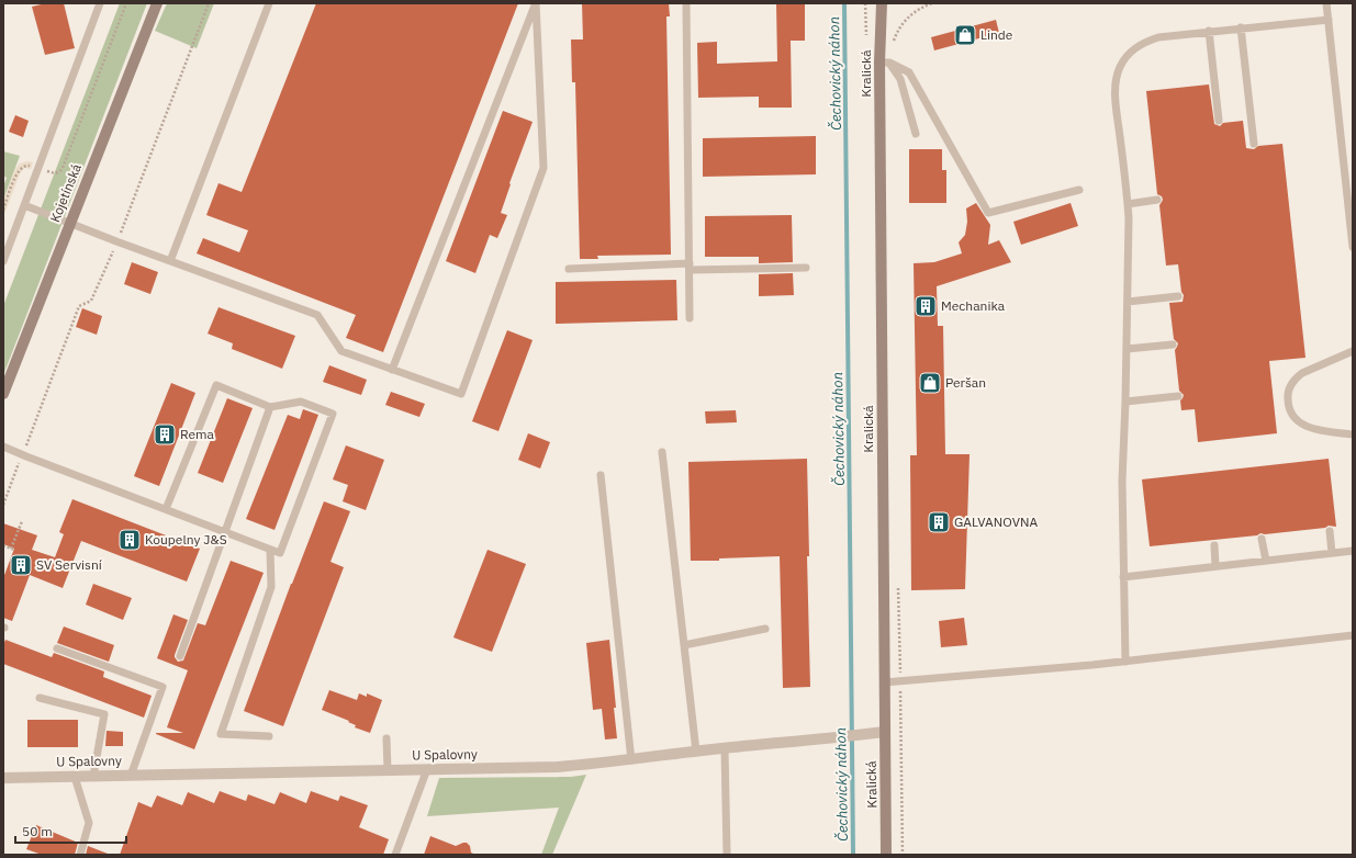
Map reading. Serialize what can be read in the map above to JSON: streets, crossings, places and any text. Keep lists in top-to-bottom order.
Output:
{
  "streets": {
    "main road": ["Kralická", "Kojetínská"],
    "street": ["U Spalovny"]
  },
  "crossings": [
    ["Kralická", "U Spalovny"]
  ],
  "water": ["Čechovický náhon"],
  "places": {
    "shop": ["Linde", "Peršan"],
    "building": [
      "Mechanika",
      "Rema",
      "GALVANOVNA",
      "Koupelny J&S",
      "SV Servisní"
    ]
  },
  "scale_bar": "50 m"
}
